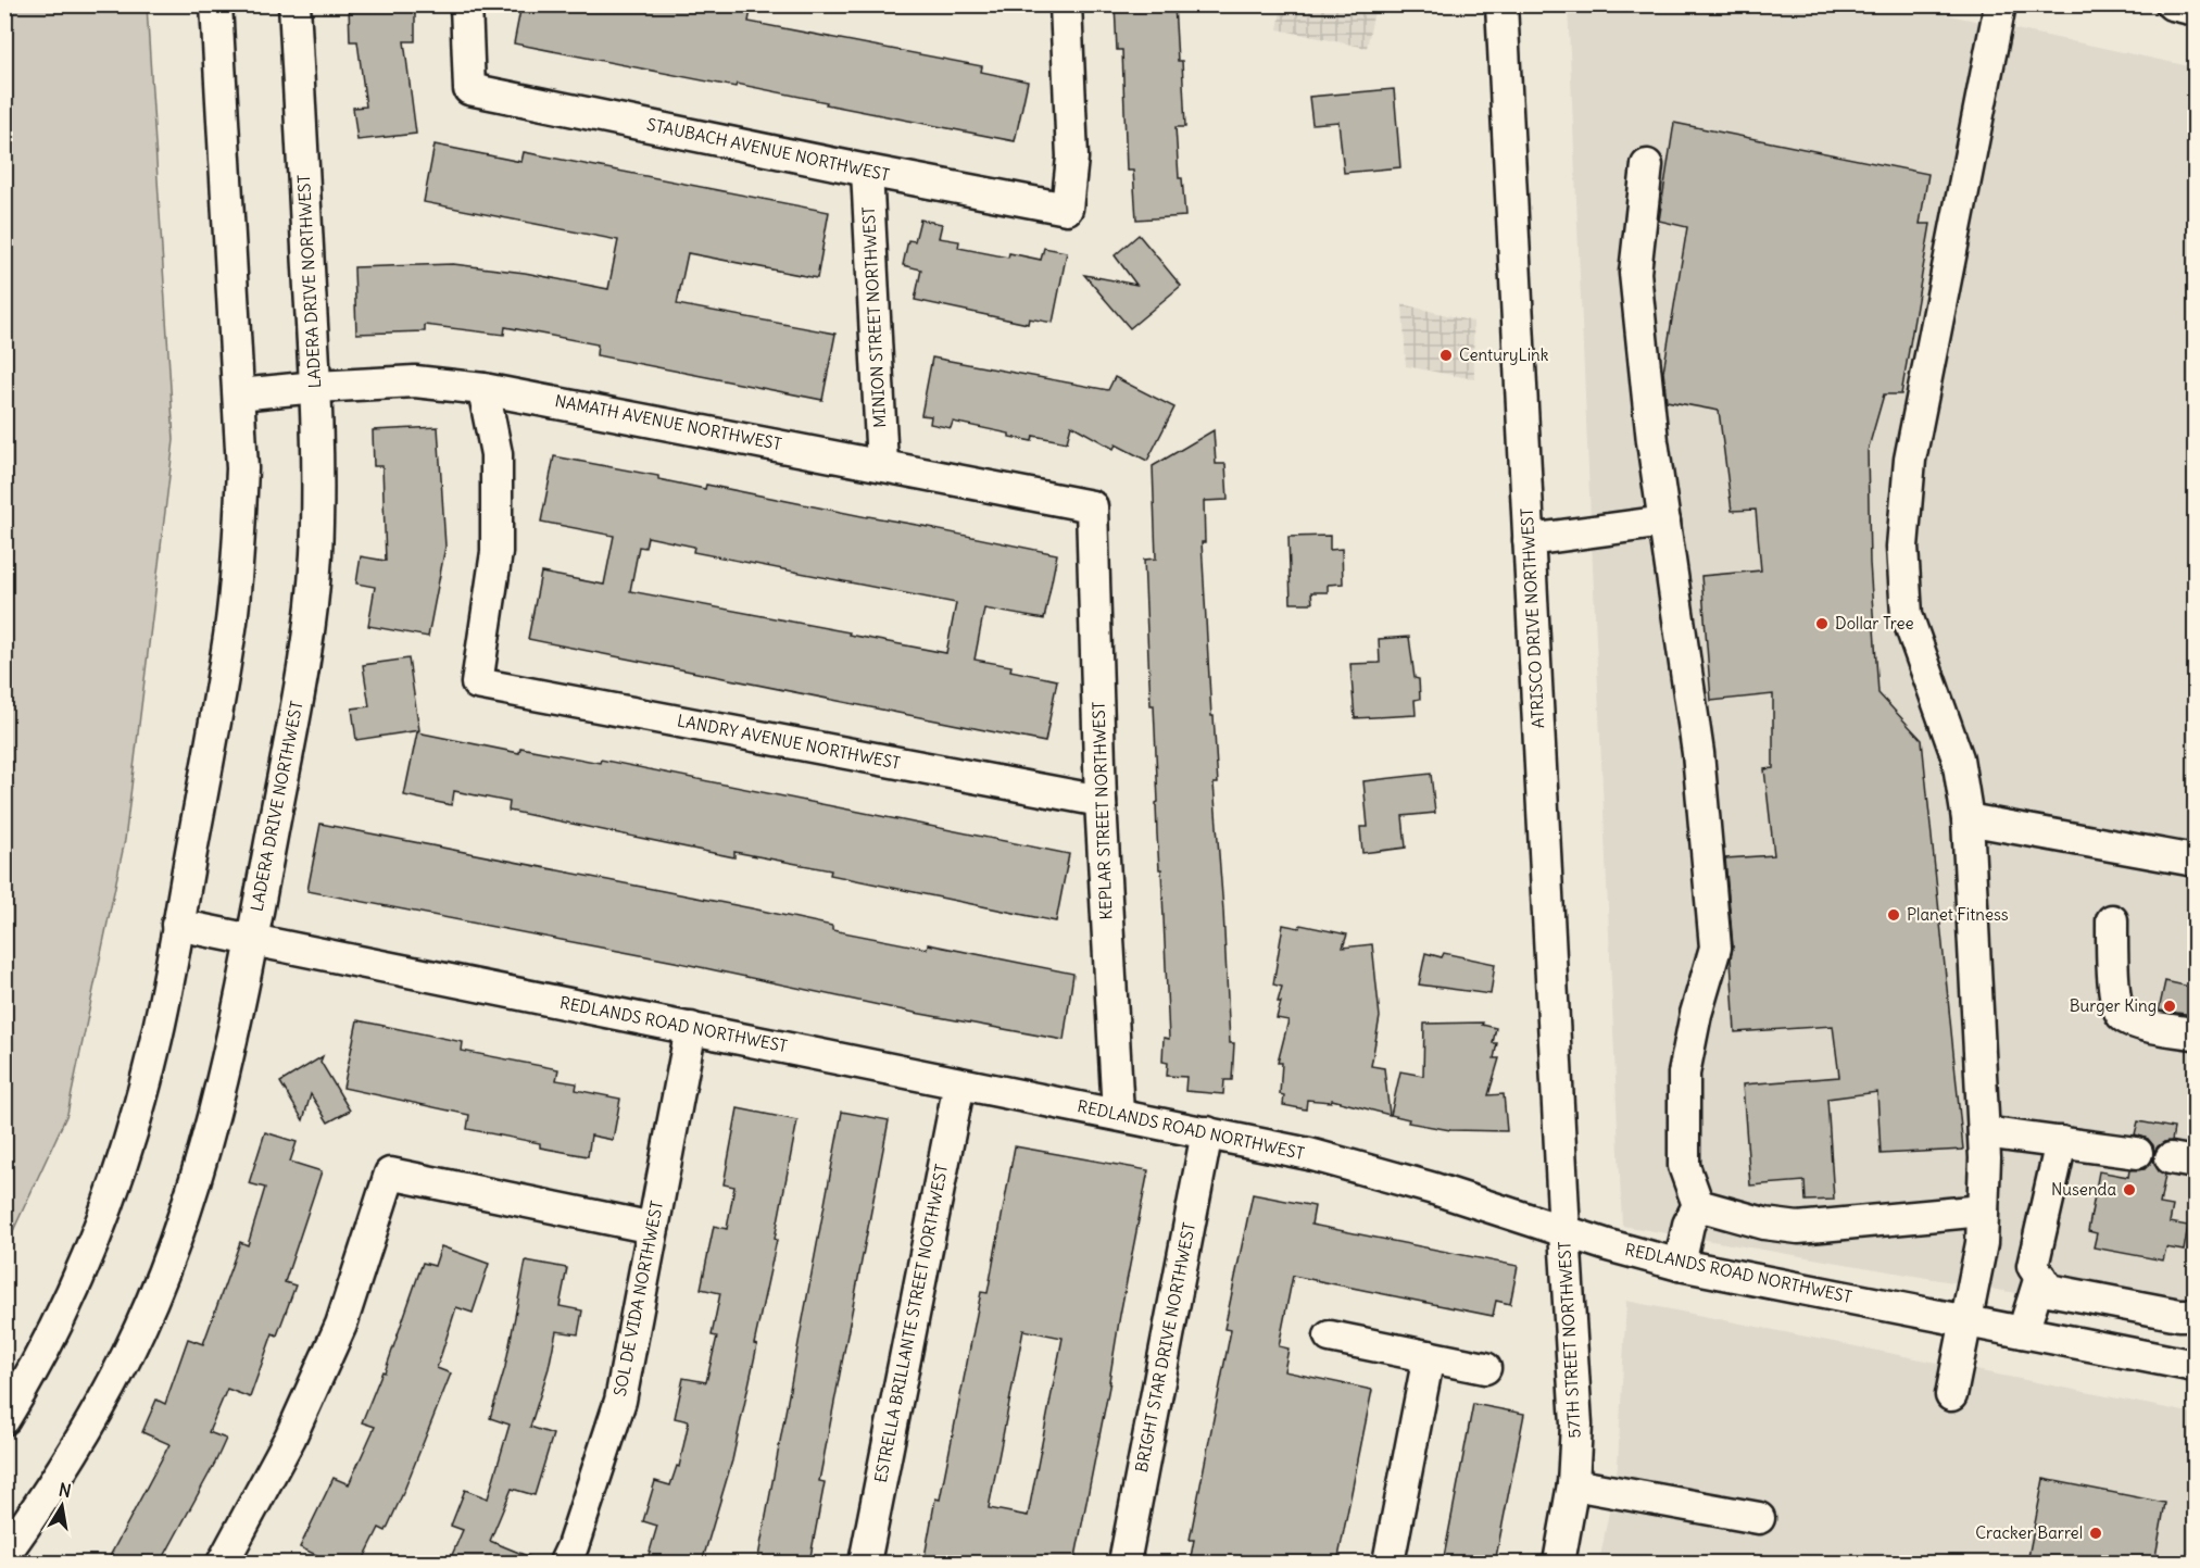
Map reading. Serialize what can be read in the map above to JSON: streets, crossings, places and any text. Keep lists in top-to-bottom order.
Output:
{
  "streets": {
    "street": [
      "STAUBACH AVENUE NORTHWEST",
      "LADERA DRIVE NORTHWEST",
      "MINION STREET NORTHWEST",
      "NAMATH AVENUE NORTHWEST",
      "ATRISCO DRIVE NORTHWEST",
      "LANDRY AVENUE NORTHWEST",
      "KEPLAR STREET NORTHWEST",
      "REDLANDS ROAD NORTHWEST",
      "SOL DE VIDA NORTHWEST",
      "ESTRELLA BRILLANTE STREET NORTHWEST",
      "57TH STREET NORTHWEST",
      "BRIGHT STAR DRIVE NORTHWEST"
    ]
  },
  "crossings": [
    ["STAUBACH AVENUE NORTHWEST", "MINION STREET NORTHWEST"],
    ["LADERA DRIVE NORTHWEST", "NAMATH AVENUE NORTHWEST"],
    ["LADERA DRIVE NORTHWEST", "REDLANDS ROAD NORTHWEST"],
    ["MINION STREET NORTHWEST", "NAMATH AVENUE NORTHWEST"],
    ["NAMATH AVENUE NORTHWEST", "LANDRY AVENUE NORTHWEST"],
    ["NAMATH AVENUE NORTHWEST", "KEPLAR STREET NORTHWEST"],
    ["ATRISCO DRIVE NORTHWEST", "REDLANDS ROAD NORTHWEST"],
    ["ATRISCO DRIVE NORTHWEST", "57TH STREET NORTHWEST"],
    ["LANDRY AVENUE NORTHWEST", "KEPLAR STREET NORTHWEST"],
    ["KEPLAR STREET NORTHWEST", "REDLANDS ROAD NORTHWEST"],
    ["REDLANDS ROAD NORTHWEST", "SOL DE VIDA NORTHWEST"],
    ["REDLANDS ROAD NORTHWEST", "ESTRELLA BRILLANTE STREET NORTHWEST"],
    ["REDLANDS ROAD NORTHWEST", "57TH STREET NORTHWEST"],
    ["REDLANDS ROAD NORTHWEST", "BRIGHT STAR DRIVE NORTHWEST"]
  ],
  "places": [
    "CenturyLink",
    "Dollar Tree",
    "Planet Fitness",
    "Burger King",
    "Nusenda",
    "Cracker Barrel"
  ],
  "north": "top"
}
